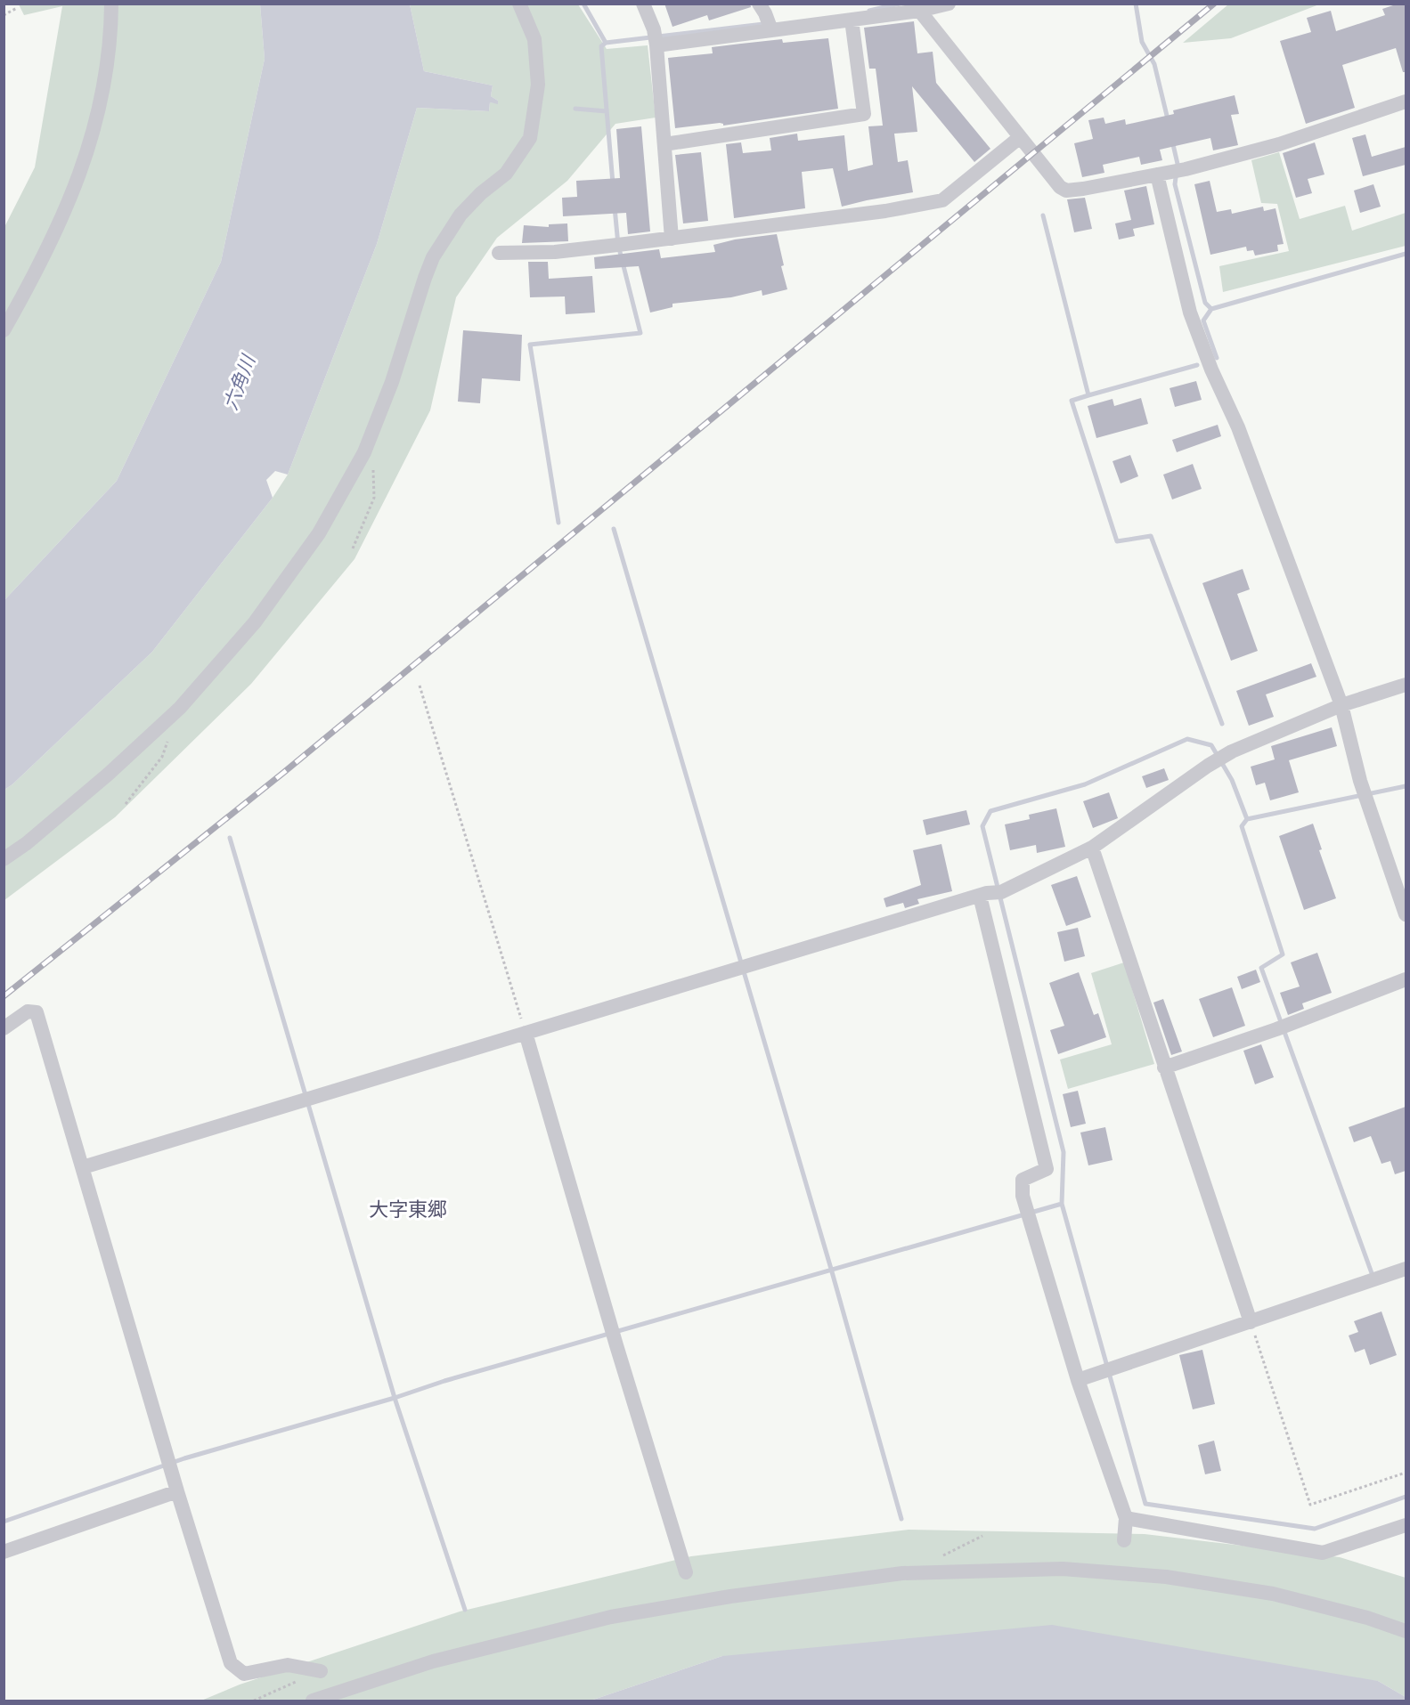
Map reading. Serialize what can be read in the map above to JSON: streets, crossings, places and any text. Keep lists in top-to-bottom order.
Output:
{
  "districts": ["大字東郷"],
  "water": ["六角川"]
}
